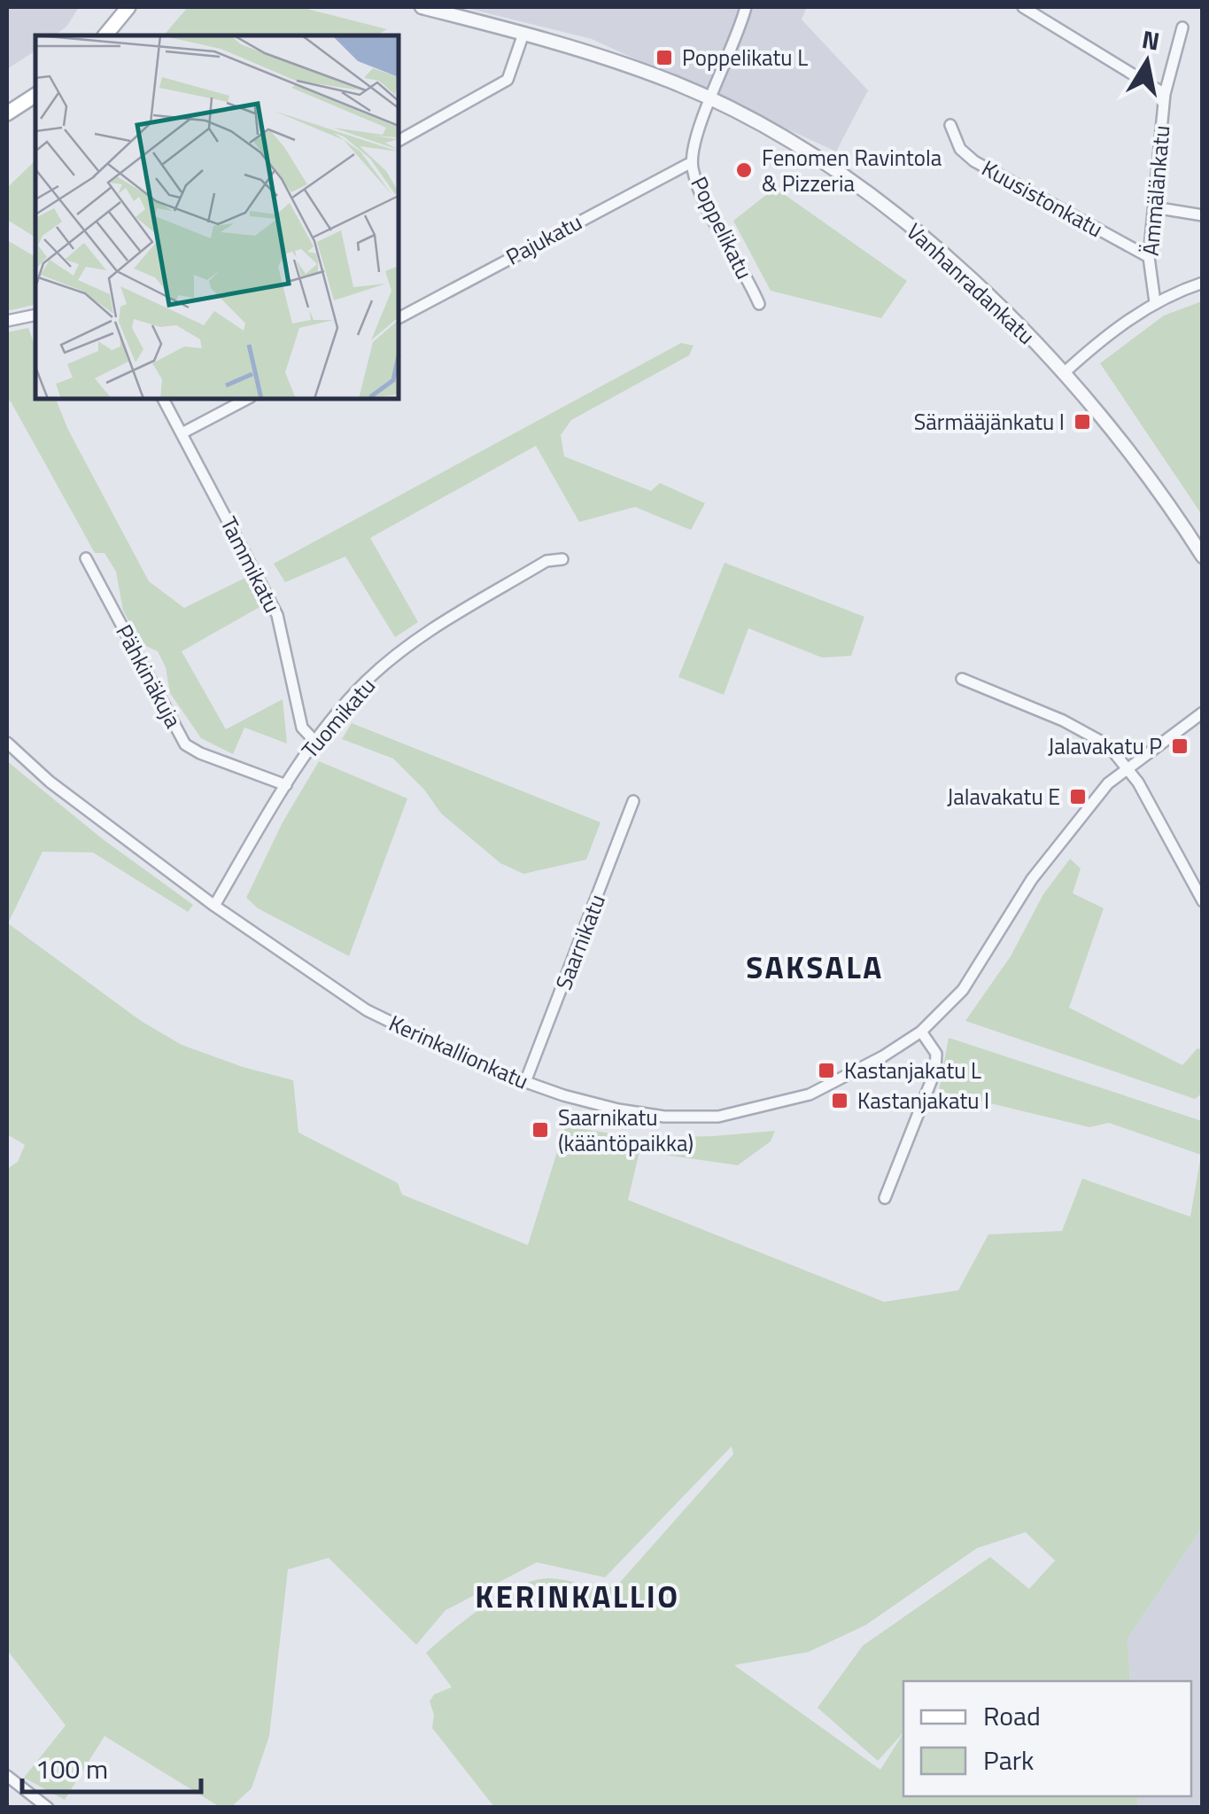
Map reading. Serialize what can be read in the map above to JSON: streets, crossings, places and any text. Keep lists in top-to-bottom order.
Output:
{
  "streets": {
    "street": [
      "Ämmälänkatu",
      "Kuusistonkatu",
      "Poppelikatu",
      "Pajukatu",
      "Vanhanradankatu",
      "Tammikatu",
      "Pähkinäkuja",
      "Tuomikatu",
      "Saarnikatu",
      "Kerinkallionkatu"
    ]
  },
  "crossings": [
    ["Ämmälänkatu", "Kuusistonkatu"],
    ["Poppelikatu", "Pajukatu"],
    ["Poppelikatu", "Vanhanradankatu"],
    ["Tammikatu", "Tuomikatu"],
    ["Pähkinäkuja", "Tuomikatu"],
    ["Tuomikatu", "Kerinkallionkatu"],
    ["Saarnikatu", "Kerinkallionkatu"]
  ],
  "districts": ["SAKSALA", "KERINKALLIO"],
  "places": {
    "transit": [
      "Poppelikatu L",
      "Särmääjänkatu I",
      "Jalavakatu P",
      "Jalavakatu E",
      "Kastanjakatu L",
      "Kastanjakatu I",
      "Saarnikatu (kääntöpaikka)"
    ],
    "other": ["Fenomen Ravintola & Pizzeria"]
  },
  "legend": ["Road", "Park"],
  "scale_bar": "100 m",
  "north": "top"
}
